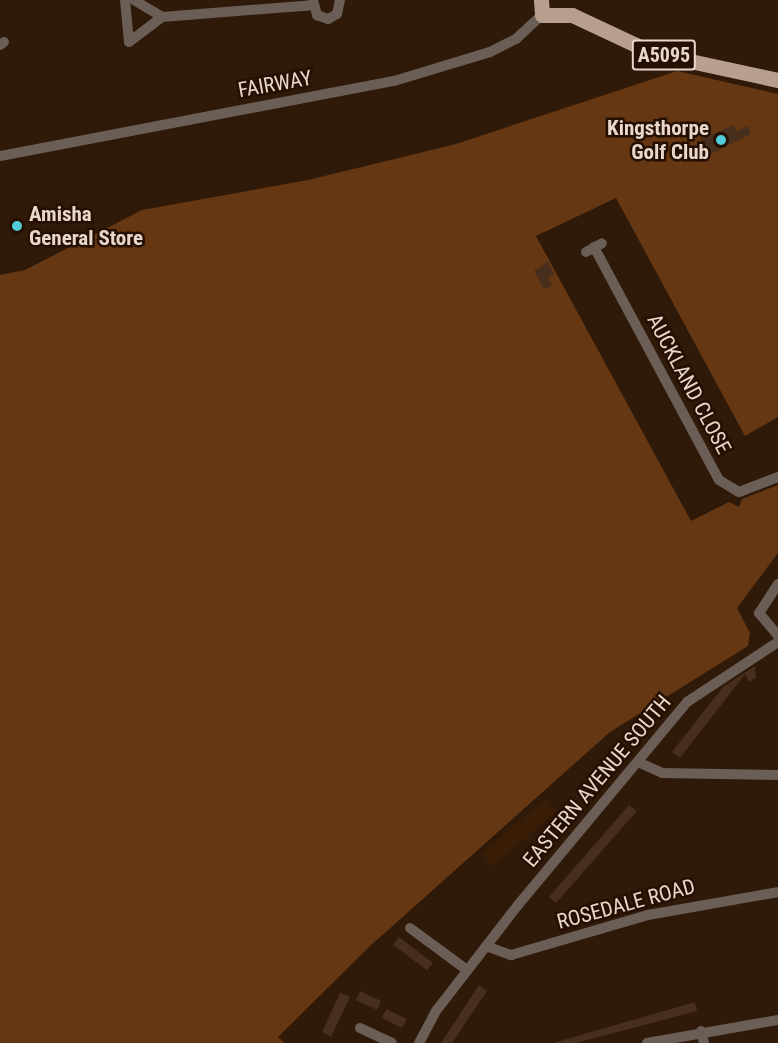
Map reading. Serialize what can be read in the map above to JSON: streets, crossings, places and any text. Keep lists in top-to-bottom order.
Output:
{
  "streets": {
    "main road": ["A5095"],
    "street": [
      "FAIRWAY",
      "AUCKLAND CLOSE",
      "EASTERN AVENUE SOUTH",
      "ROSEDALE ROAD"
    ]
  },
  "crossings": [
    ["A5095", "FAIRWAY"],
    ["EASTERN AVENUE SOUTH", "ROSEDALE ROAD"]
  ],
  "places": ["Kingsthorpe Golf Club", "Amisha General Store"]
}
